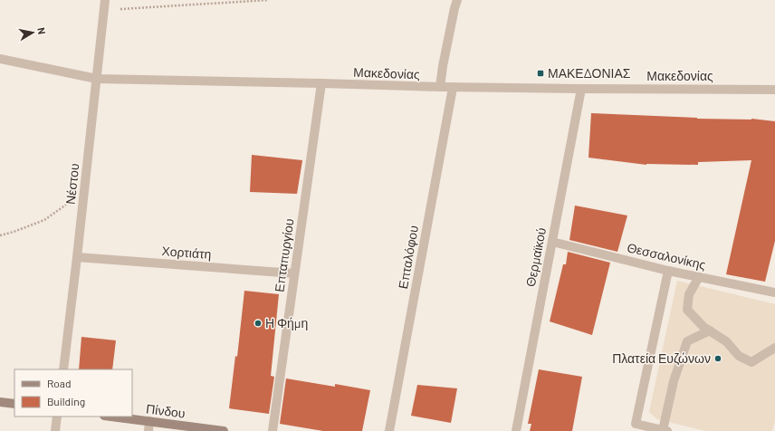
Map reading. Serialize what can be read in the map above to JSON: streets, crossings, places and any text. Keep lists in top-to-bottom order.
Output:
{
  "streets": {
    "street": [
      "Μακεδονίας",
      "Νέστου",
      "Χορτιάτη",
      "Επταπυργίου",
      "Θεσσαλονίκης",
      "Επταλόφου",
      "Θερμαϊκού",
      "Πίνδου"
    ]
  },
  "crossings": [
    ["Μακεδονίας", "Νέστου"],
    ["Μακεδονίας", "Επταπυργίου"],
    ["Μακεδονίας", "Επταλόφου"],
    ["Μακεδονίας", "Θερμαϊκού"],
    ["Νέστου", "Χορτιάτη"],
    ["Χορτιάτη", "Επταπυργίου"],
    ["Θεσσαλονίκης", "Θερμαϊκού"]
  ],
  "places": {
    "transit": ["ΜΑΚΕΔΟΝΙΑΣ"],
    "other": ["Η Φήμη", "Πλατεία Ευζώνων"]
  },
  "legend": ["Road", "Building"],
  "north": "right"
}
